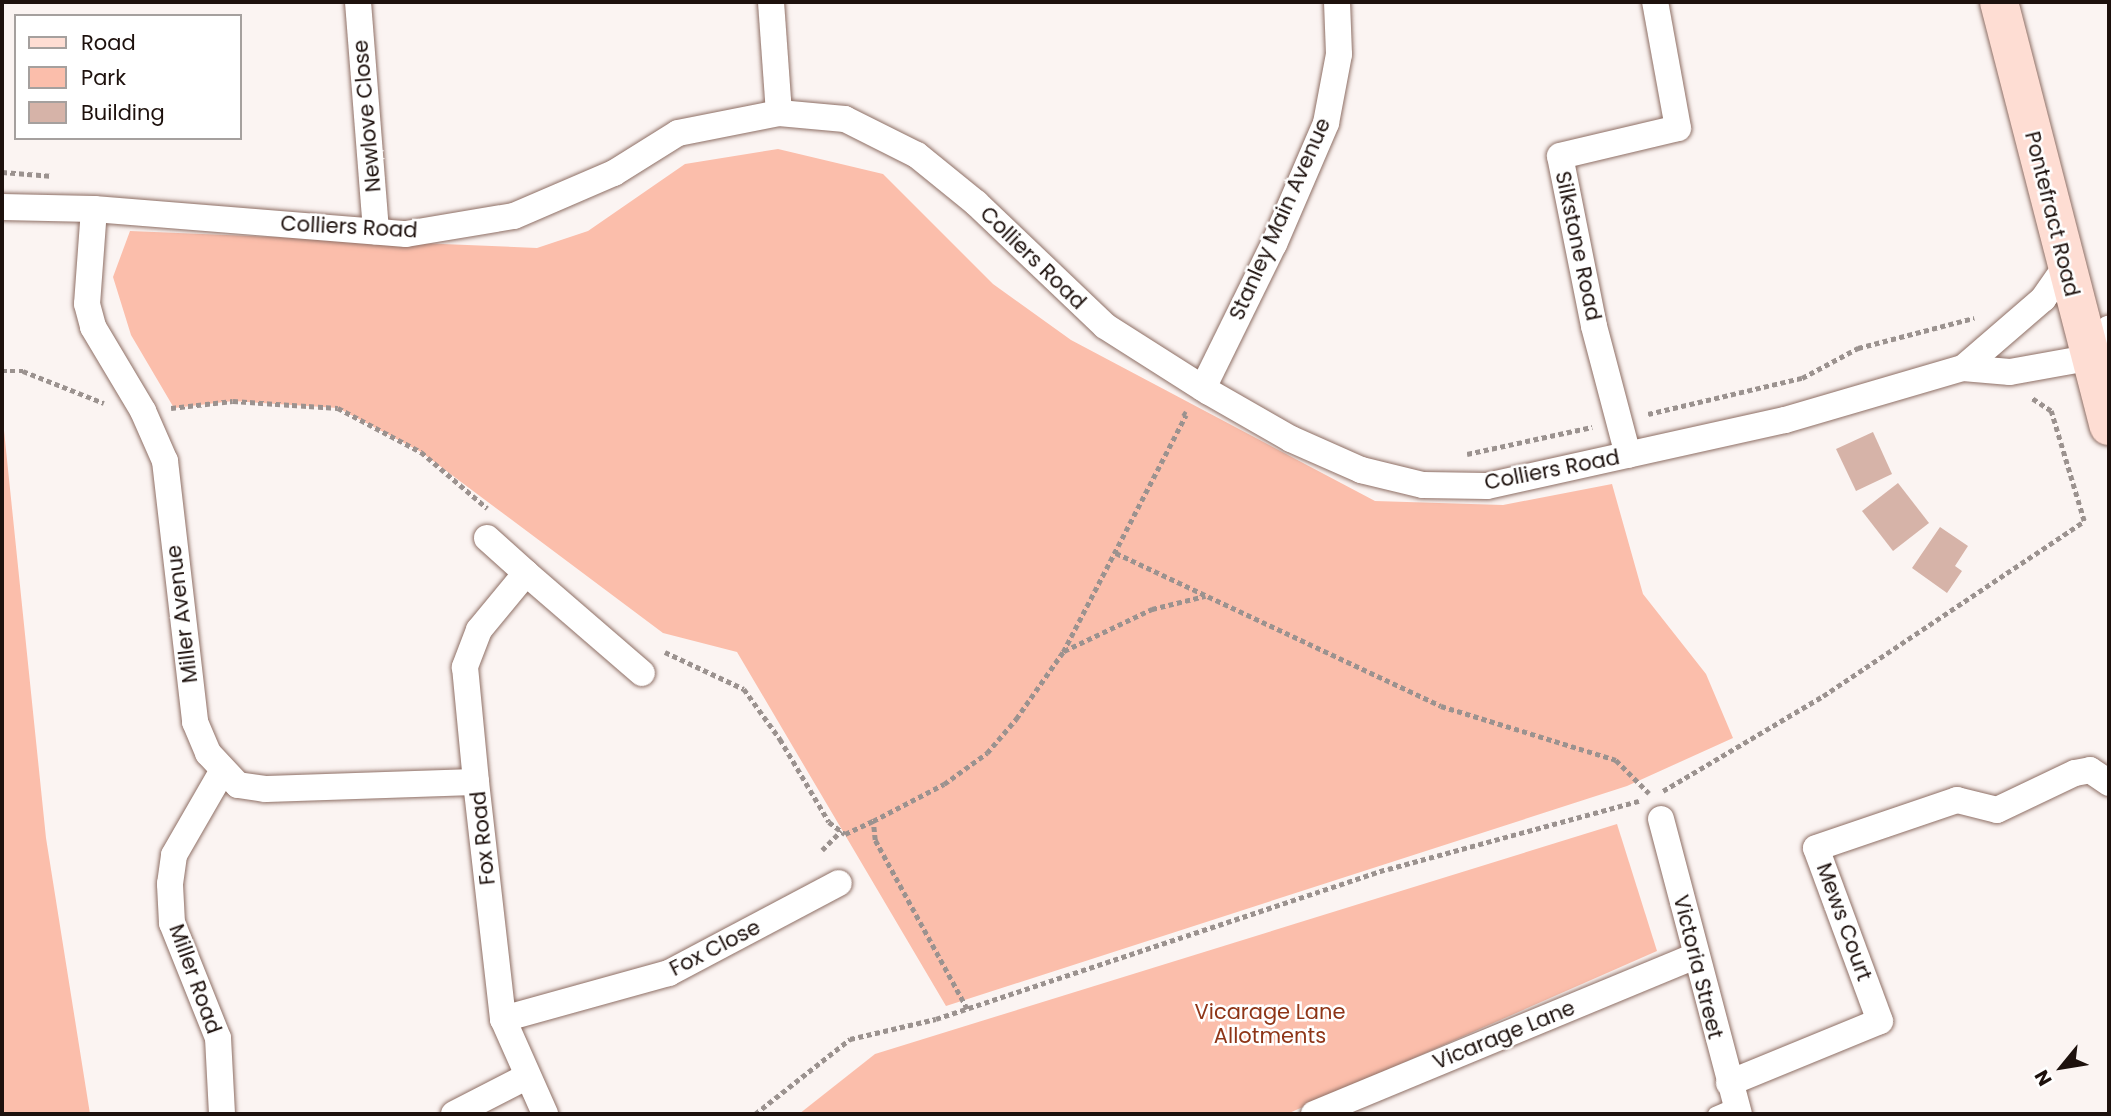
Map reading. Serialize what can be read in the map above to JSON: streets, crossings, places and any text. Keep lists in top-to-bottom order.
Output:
{
  "streets": {
    "main road": ["Pontefract Road"],
    "street": [
      "Newlove Close",
      "Stanley Main Avenue",
      "Colliers Road",
      "Silkstone Road",
      "Miller Avenue",
      "Fox Road",
      "Mews Court",
      "Fox Close",
      "Victoria Street",
      "Miller Road",
      "Vicarage Lane"
    ]
  },
  "crossings": [
    ["Newlove Close", "Colliers Road"],
    ["Pontefract Road", "Colliers Road"],
    ["Stanley Main Avenue", "Colliers Road"],
    ["Colliers Road", "Silkstone Road"],
    ["Colliers Road", "Miller Avenue"],
    ["Miller Avenue", "Miller Road"],
    ["Fox Road", "Fox Close"],
    ["Mews Court", "Victoria Street"],
    ["Victoria Street", "Vicarage Lane"]
  ],
  "parks": ["Vicarage Lane Allotments"],
  "legend": ["Road", "Park", "Building"],
  "north": "bottom left"
}
